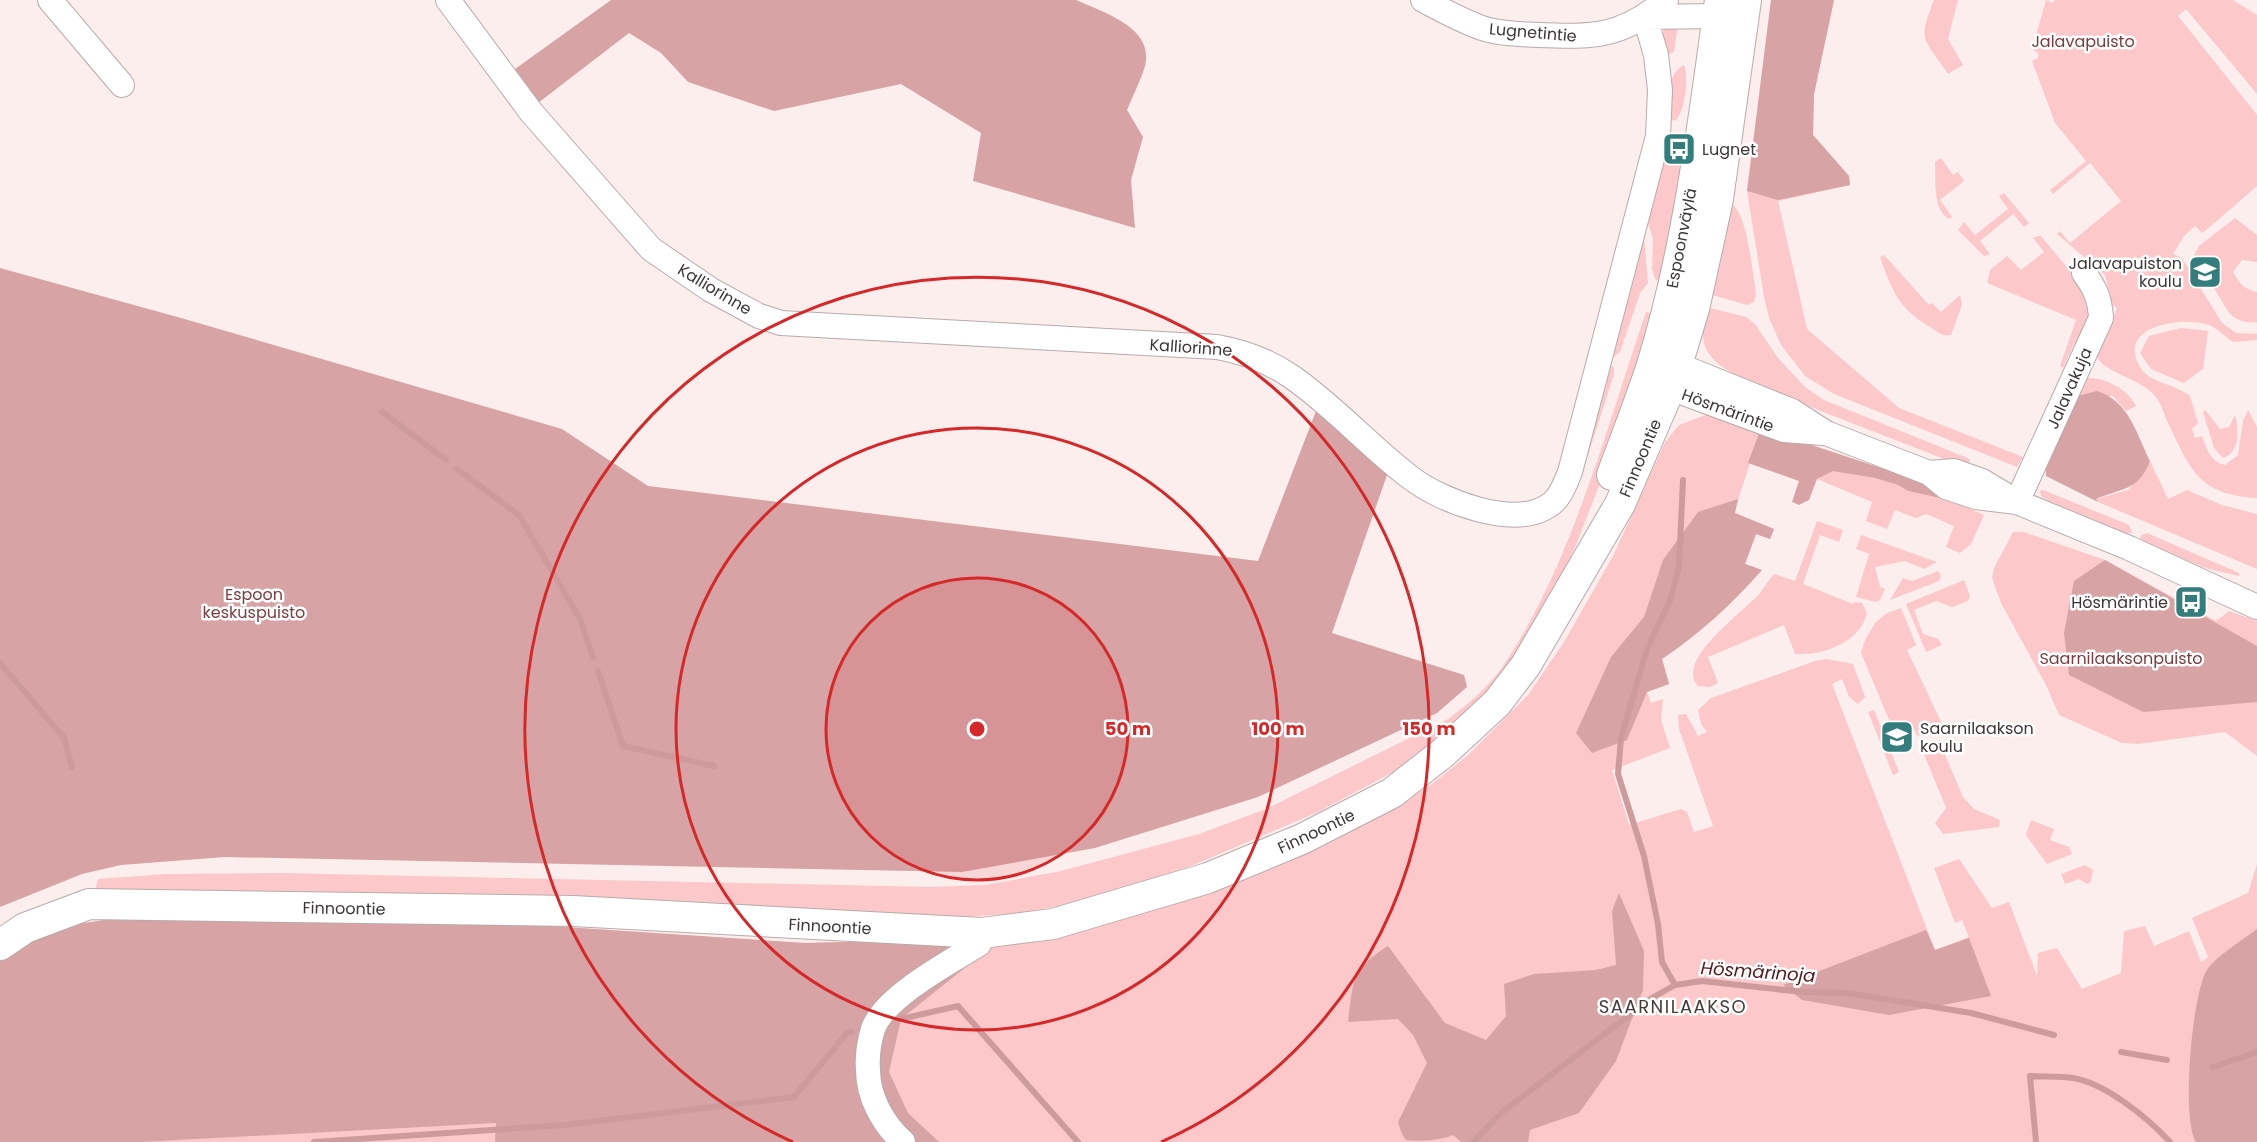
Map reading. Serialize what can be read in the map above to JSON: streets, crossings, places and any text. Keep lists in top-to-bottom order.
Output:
{
  "streets": {
    "main road": ["Espoonväylä", "Finnoontie"],
    "street": [
      "Lugnetintie",
      "Kalliorinne",
      "Jalavakuja",
      "Hösmärintie"
    ]
  },
  "crossings": [
    ["Lugnetintie", "Espoonväylä"],
    ["Lugnetintie", "Kalliorinne"],
    ["Espoonväylä", "Hösmärintie"],
    ["Espoonväylä", "Finnoontie"],
    ["Jalavakuja", "Hösmärintie"],
    ["Hösmärintie", "Finnoontie"]
  ],
  "districts": ["SAARNILAAKSO"],
  "water": ["Hösmärinoja"],
  "parks": ["Jalavapuisto", "Espoon keskuspuisto", "Saarnilaaksonpuisto"],
  "places": {
    "bus stop": ["Lugnet", "Hösmärintie"],
    "school or university": ["Jalavapuiston koulu", "Saarnilaakson koulu"]
  },
  "rings": ["50 m", "100 m", "150 m"]
}
